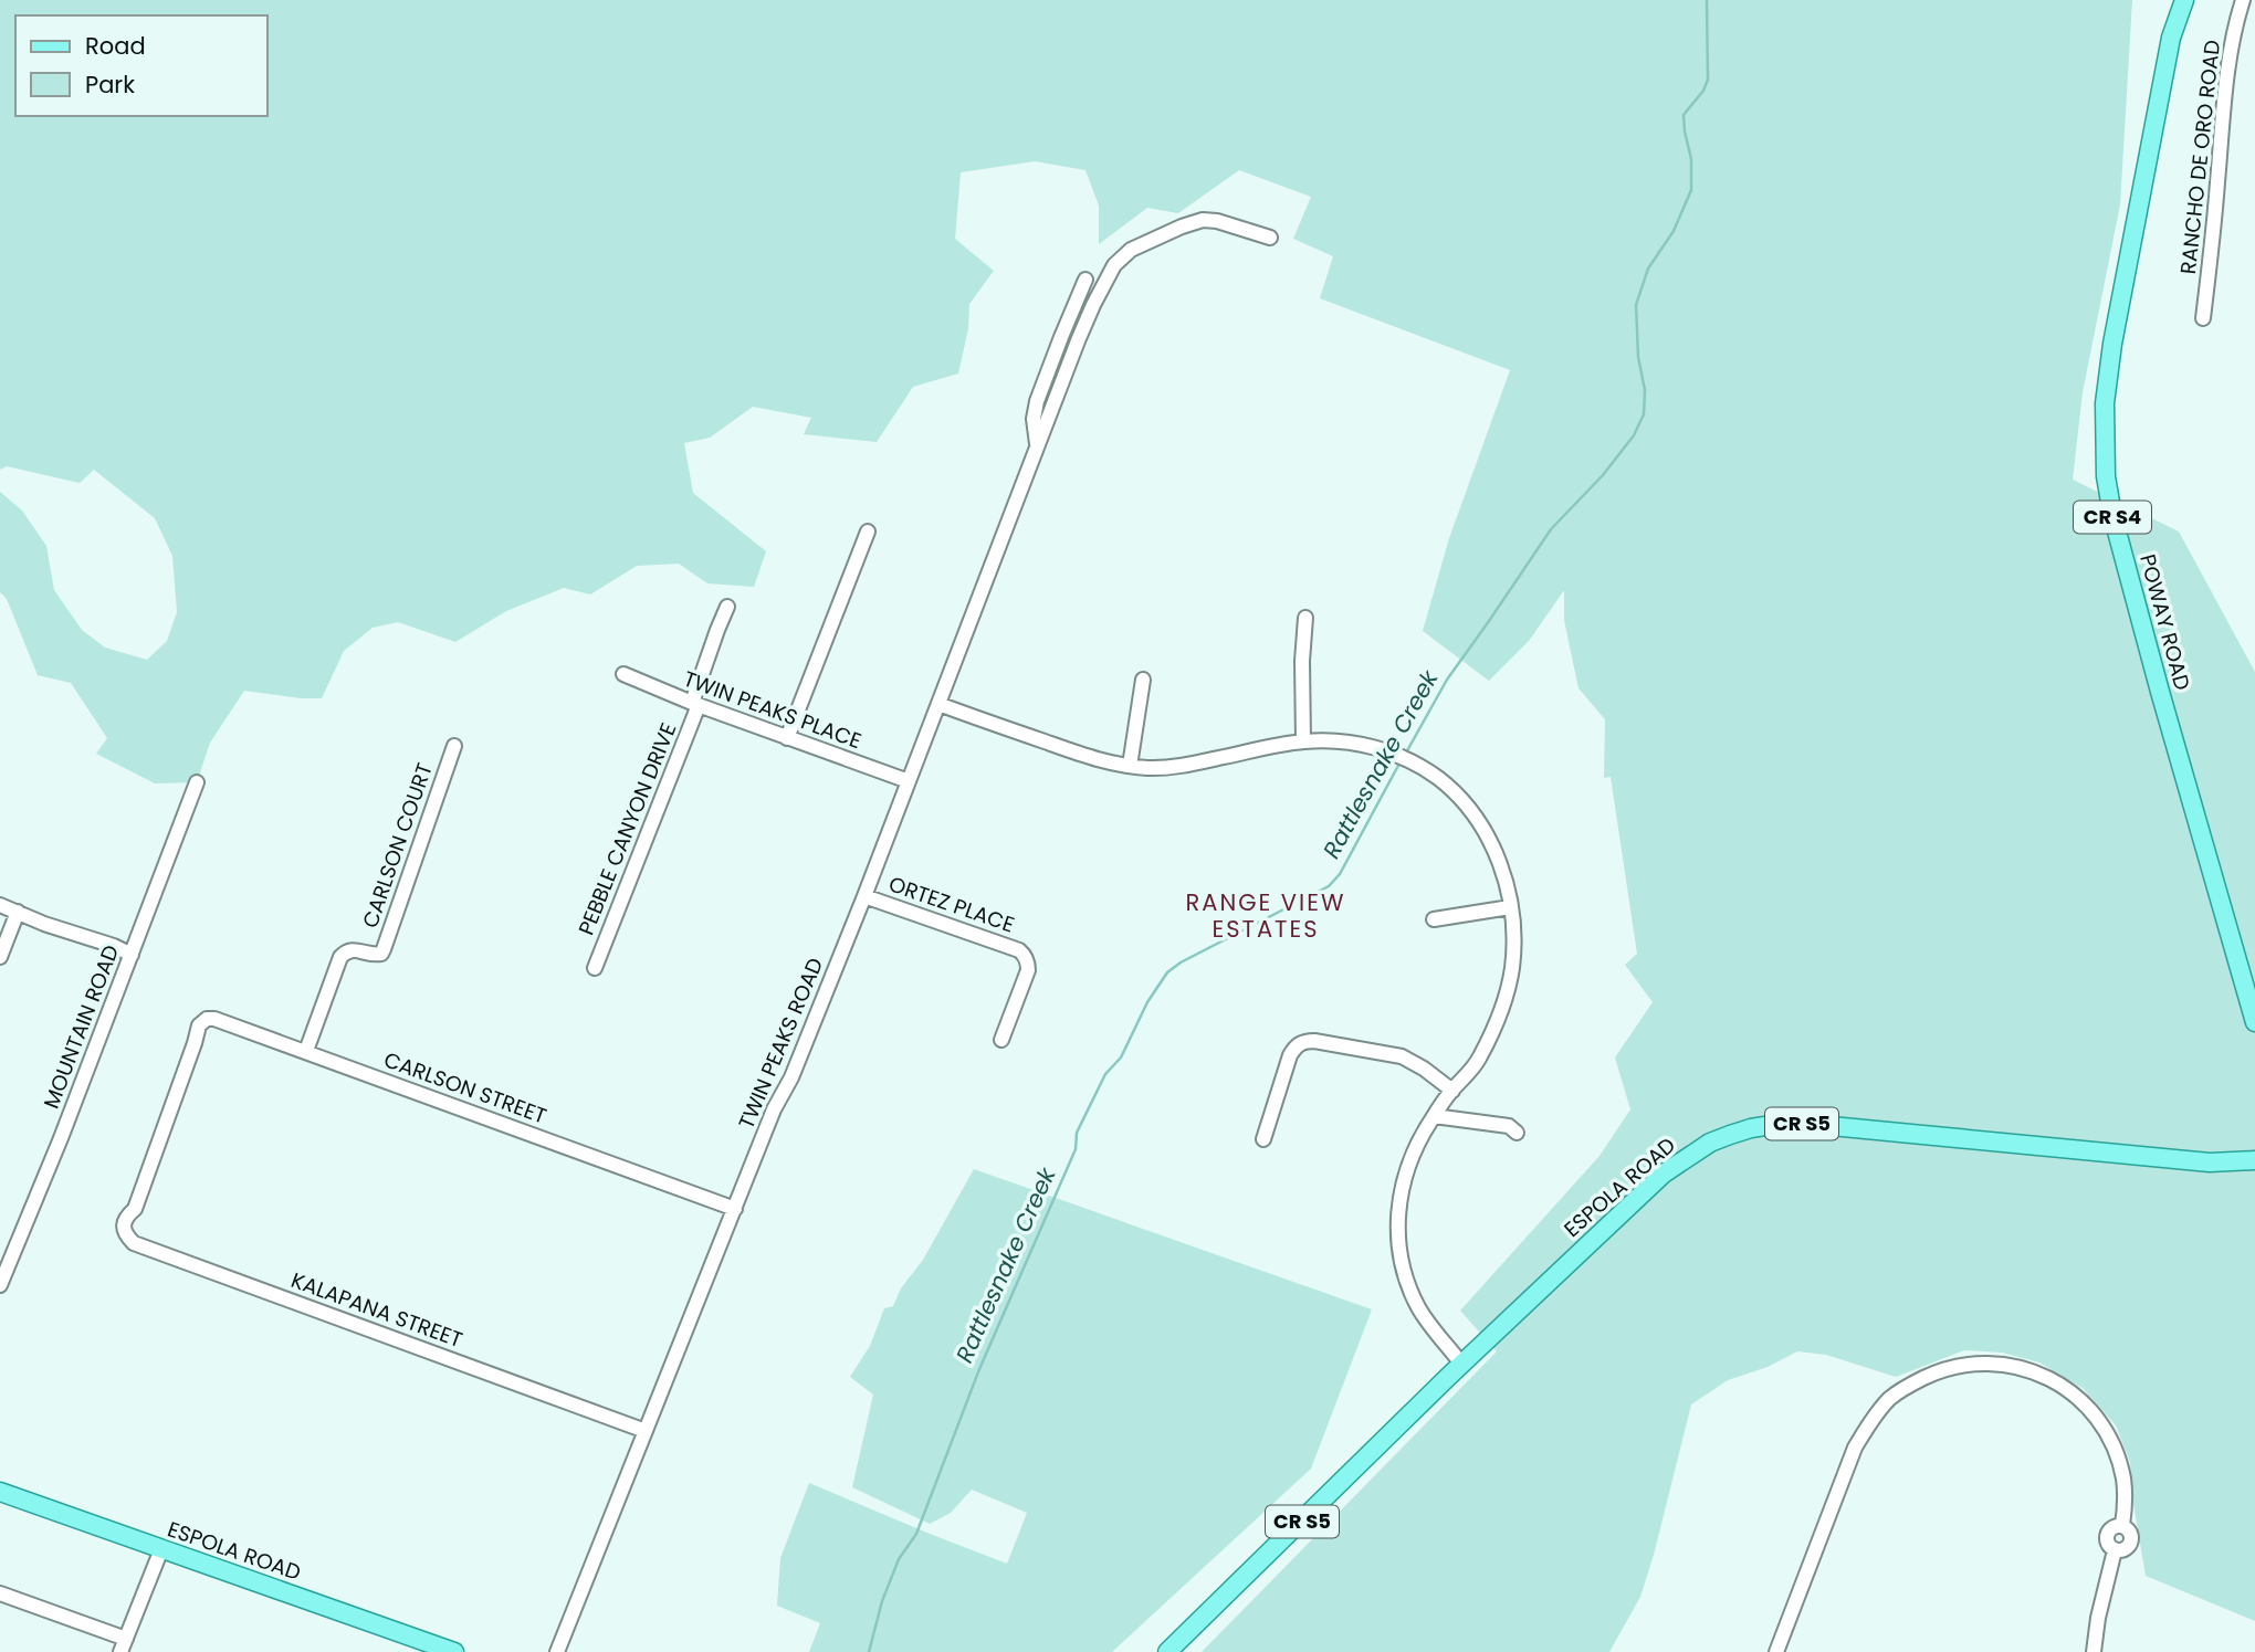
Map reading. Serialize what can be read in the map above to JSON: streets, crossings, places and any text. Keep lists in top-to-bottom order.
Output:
{
  "streets": {
    "main road": [
      "CR S4",
      "POWAY ROAD",
      "CR S5",
      "ESPOLA ROAD"
    ],
    "street": [
      "RANCHO DE ORO ROAD",
      "TWIN PEAKS PLACE",
      "PEBBLE CANYON DRIVE",
      "CARLSON COURT",
      "ORTEZ PLACE",
      "MOUNTAIN ROAD",
      "TWIN PEAKS ROAD",
      "CARLSON STREET",
      "KALAPANA STREET"
    ]
  },
  "crossings": [
    ["TWIN PEAKS PLACE", "PEBBLE CANYON DRIVE"],
    ["TWIN PEAKS PLACE", "TWIN PEAKS ROAD"],
    ["CARLSON COURT", "CARLSON STREET"],
    ["ORTEZ PLACE", "TWIN PEAKS ROAD"],
    ["TWIN PEAKS ROAD", "CARLSON STREET"],
    ["TWIN PEAKS ROAD", "KALAPANA STREET"],
    ["CARLSON STREET", "KALAPANA STREET"]
  ],
  "districts": ["RANGE VIEW ESTATES"],
  "water": ["Rattlesnake Creek"],
  "legend": ["Road", "Park"]
}
